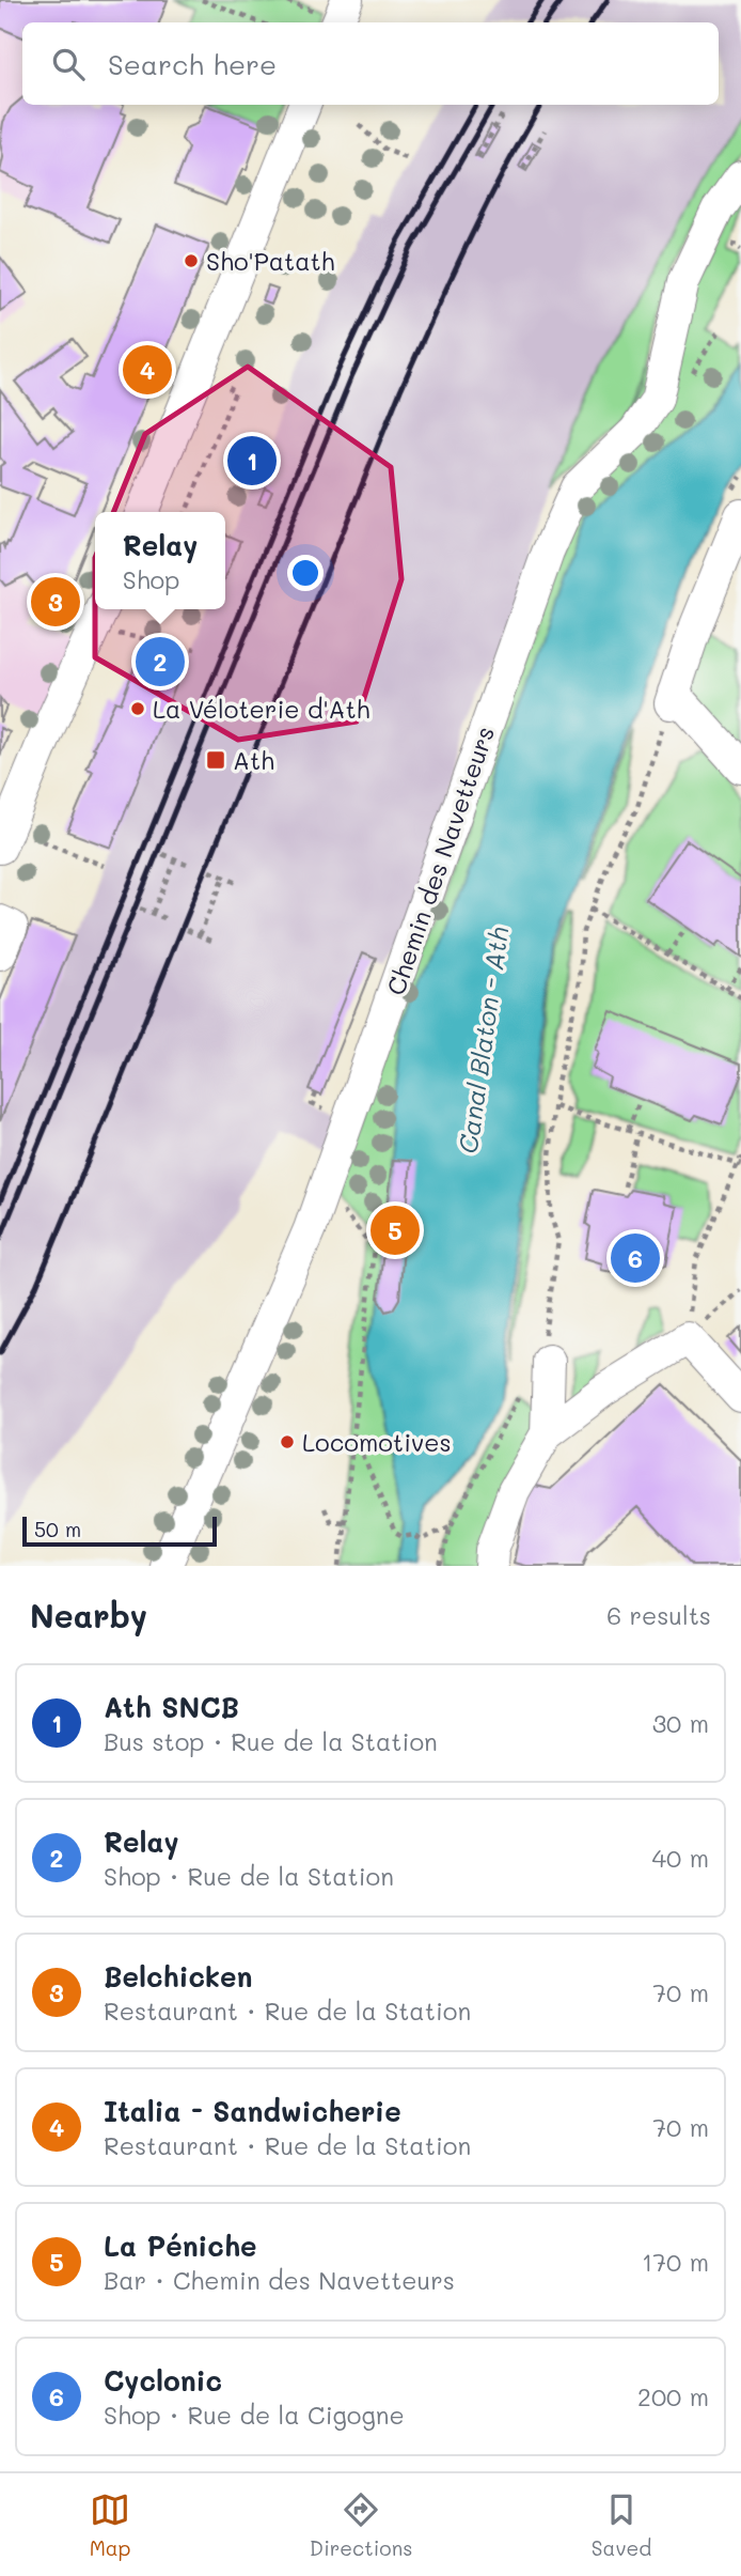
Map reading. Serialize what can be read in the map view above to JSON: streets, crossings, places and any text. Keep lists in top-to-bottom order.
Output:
{
  "streets": {
    "street": ["Chemin des Navetteurs"]
  },
  "water": ["Canal Blaton - Ath"],
  "places": {
    "other": ["Sho'Patath", "La Véloterie d'Ath", "Locomotives"],
    "transit": ["Ath"]
  },
  "scale_bar": "50 m",
  "page": {
    "search": "Search here",
    "pins": [
      "4",
      "1",
      "3",
      "2",
      "5",
      "6"
    ],
    "popup": ["Relay", "Shop"],
    "scale": "50 m",
    "heading": ["Nearby", "6 results"],
    "list": [
      {
        "mark": "1",
        "name": "Ath SNCB",
        "note": "Bus stop · Rue de la Station",
        "value": "30 m"
      },
      {
        "mark": "2",
        "name": "Relay",
        "note": "Shop · Rue de la Station",
        "value": "40 m"
      },
      {
        "mark": "3",
        "name": "Belchicken",
        "note": "Restaurant · Rue de la Station",
        "value": "70 m"
      },
      {
        "mark": "4",
        "name": "Italia - Sandwicherie",
        "note": "Restaurant · Rue de la Station",
        "value": "70 m"
      },
      {
        "mark": "5",
        "name": "La Péniche",
        "note": "Bar · Chemin des Navetteurs",
        "value": "170 m"
      },
      {
        "mark": "6",
        "name": "Cyclonic",
        "note": "Shop · Rue de la Cigogne",
        "value": "200 m"
      }
    ],
    "nav": ["Map", "Directions", "Saved"]
  }
}
